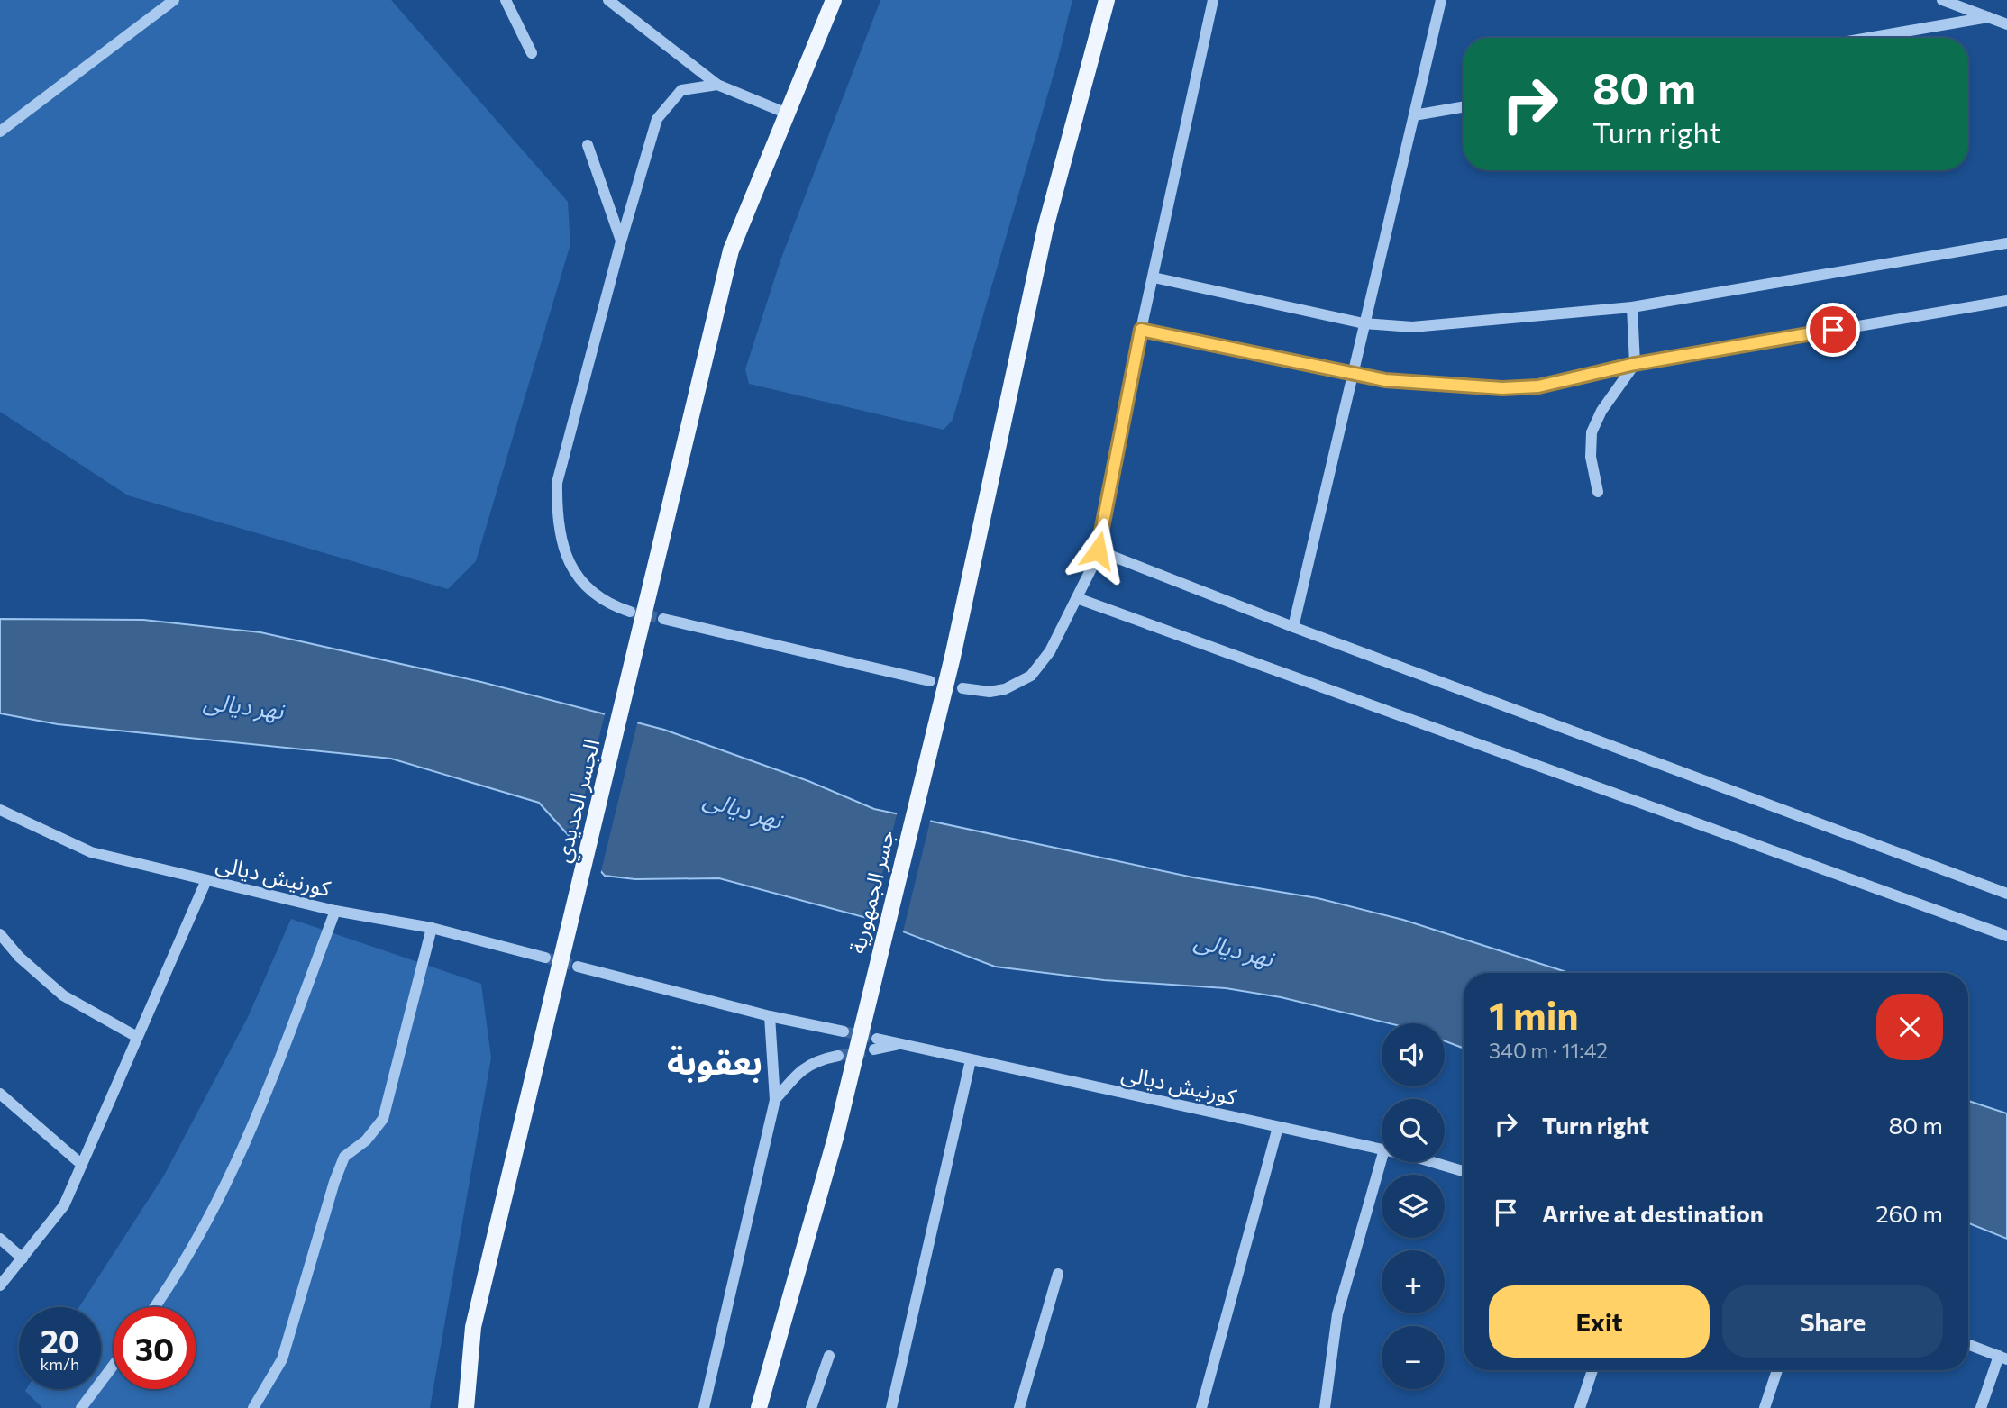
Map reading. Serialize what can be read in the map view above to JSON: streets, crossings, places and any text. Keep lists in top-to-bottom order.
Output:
{
  "streets": {
    "main road": ["الجسر الحديدي", "جسر الجمهورية"],
    "street": ["كورنيش ديالى"]
  },
  "districts": ["بعقوبة"],
  "water": ["نهر ديالى"],
  "page": {
    "turn": ["80 m", "Turn right"],
    "heading": ["1 min", "340 m · 11:42"],
    "map_buttons": ["+", "−"],
    "list": [
      {
        "name": "Turn right",
        "value": "80 m"
      },
      {
        "name": "Arrive at destination",
        "value": "260 m"
      }
    ],
    "buttons": ["Exit", "Share"],
    "speed": "20 km/h",
    "limit": "30"
  }
}
